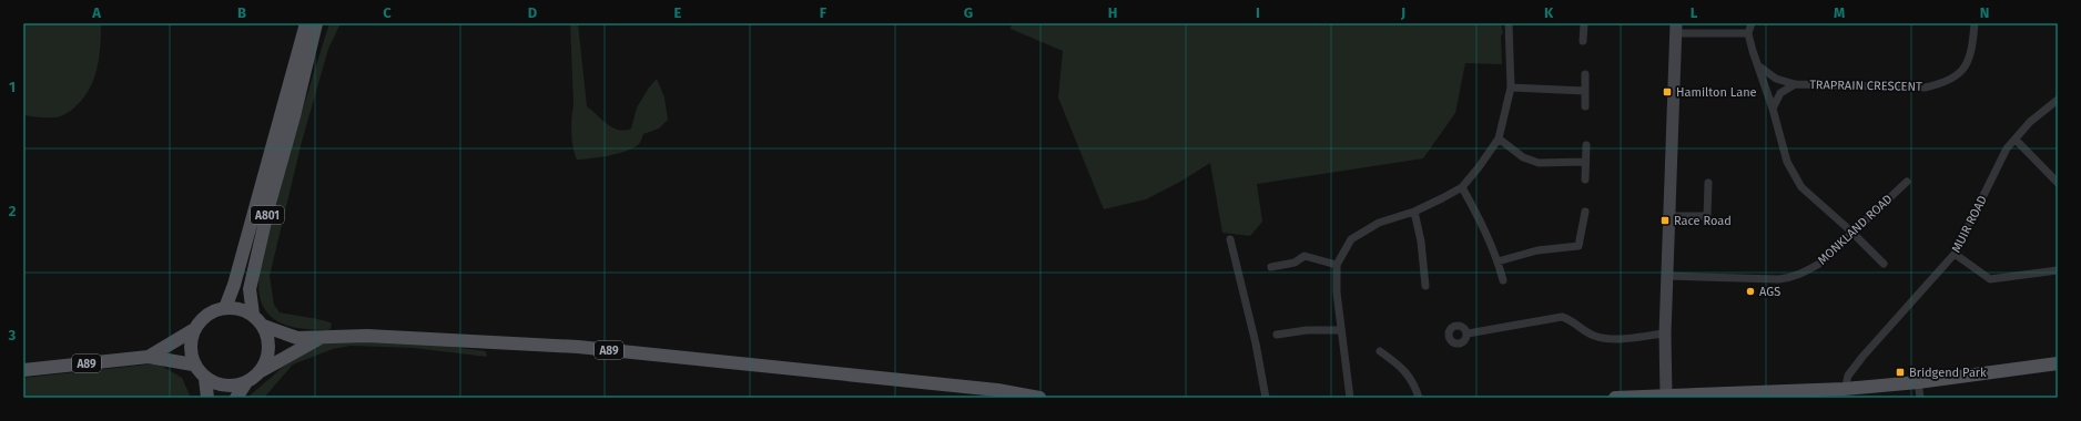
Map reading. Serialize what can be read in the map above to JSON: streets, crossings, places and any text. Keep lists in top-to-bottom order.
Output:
{
  "streets": {
    "main road": ["A801", "A89"],
    "street": ["TRAPRAIN CRESCENT", "MUIR ROAD", "MONKLAND ROAD"]
  },
  "crossings": [
    ["A801", "A89"]
  ],
  "places": {
    "transit": ["Hamilton Lane", "Race Road", "Bridgend Park"],
    "other": ["AGS"]
  },
  "grid": {
    "columns": [
      "A",
      "B",
      "C",
      "D",
      "E",
      "F",
      "G",
      "H",
      "I",
      "J",
      "K",
      "L",
      "M",
      "N"
    ],
    "rows": ["1", "2", "3"]
  }
}
